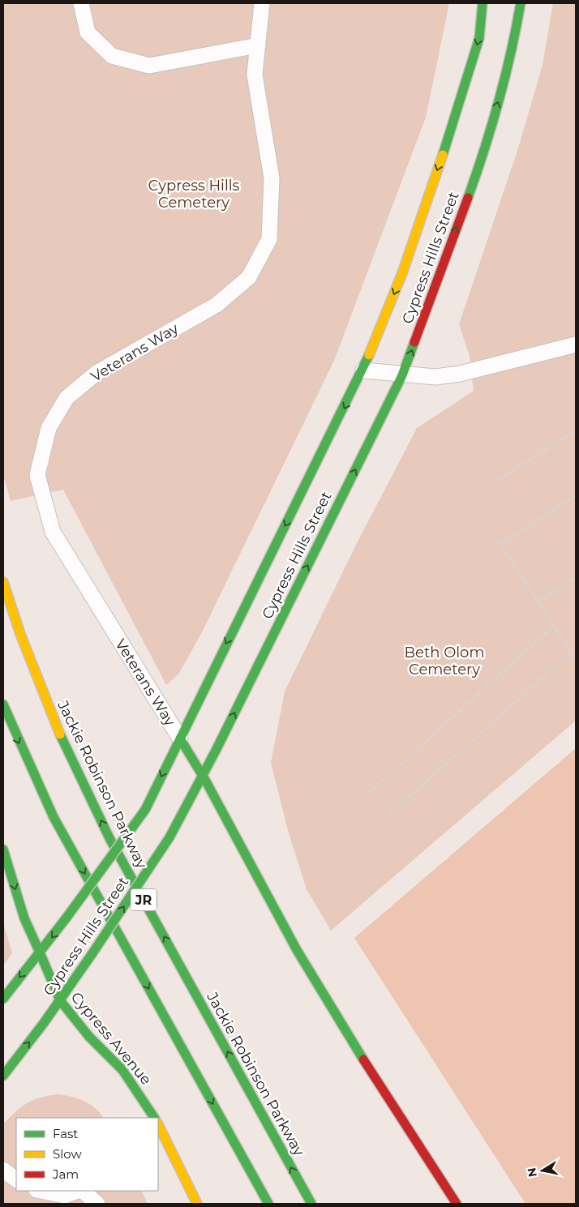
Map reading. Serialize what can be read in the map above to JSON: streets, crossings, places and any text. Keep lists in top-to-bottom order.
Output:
{
  "streets": {
    "main road": [
      "Cypress Hills Street",
      "Jackie Robinson Parkway",
      "JR",
      "Cypress Avenue"
    ],
    "lane": ["Veterans Way"]
  },
  "crossings": [
    ["Cypress Hills Street", "Veterans Way"],
    ["Cypress Hills Street", "Cypress Avenue"]
  ],
  "parks": ["Cypress Hills Cemetery", "Beth Olom Cemetery"],
  "legend": ["Fast", "Slow", "Jam"],
  "north": "left"
}
